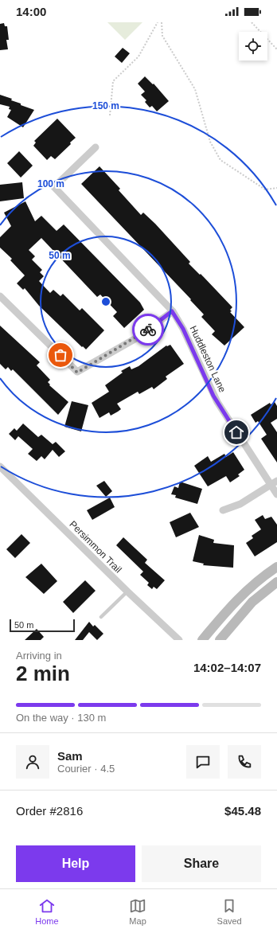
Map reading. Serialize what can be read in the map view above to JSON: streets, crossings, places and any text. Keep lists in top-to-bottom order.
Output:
{
  "streets": {
    "street": ["Huddleston Lane", "Persimmon Trail"]
  },
  "scale_bar": "50 m",
  "page": {
    "status": "14:00",
    "scale": "50 m",
    "heading": ["2 min", "Arriving in", "14:02–14:07"],
    "panel": [
      "Sam",
      "Courier · 4.5",
      "Order #2816",
      "$45.48"
    ],
    "bar": "On the way · 130 m",
    "buttons": ["Help", "Share"],
    "tabs": ["Home", "Map", "Saved"]
  },
  "rings": ["150 m", "100 m", "50 m"]
}
